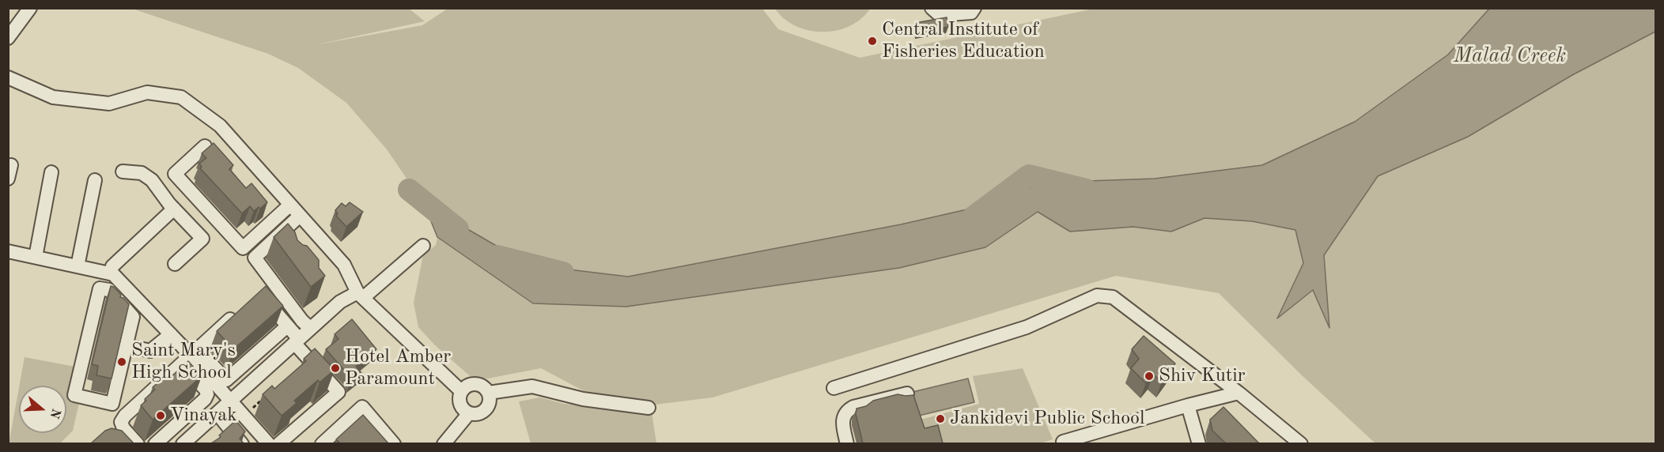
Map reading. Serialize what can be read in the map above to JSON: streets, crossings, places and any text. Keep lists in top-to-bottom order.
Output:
{
  "water": ["Malad Creek"],
  "places": [
    "Central Institute of Fisheries Education",
    "Saint Mary's High School",
    "Hotel Amber Paramount",
    "Shiv Kutir",
    "Vinayak",
    "Jankidevi Public School"
  ],
  "north": "right"
}
